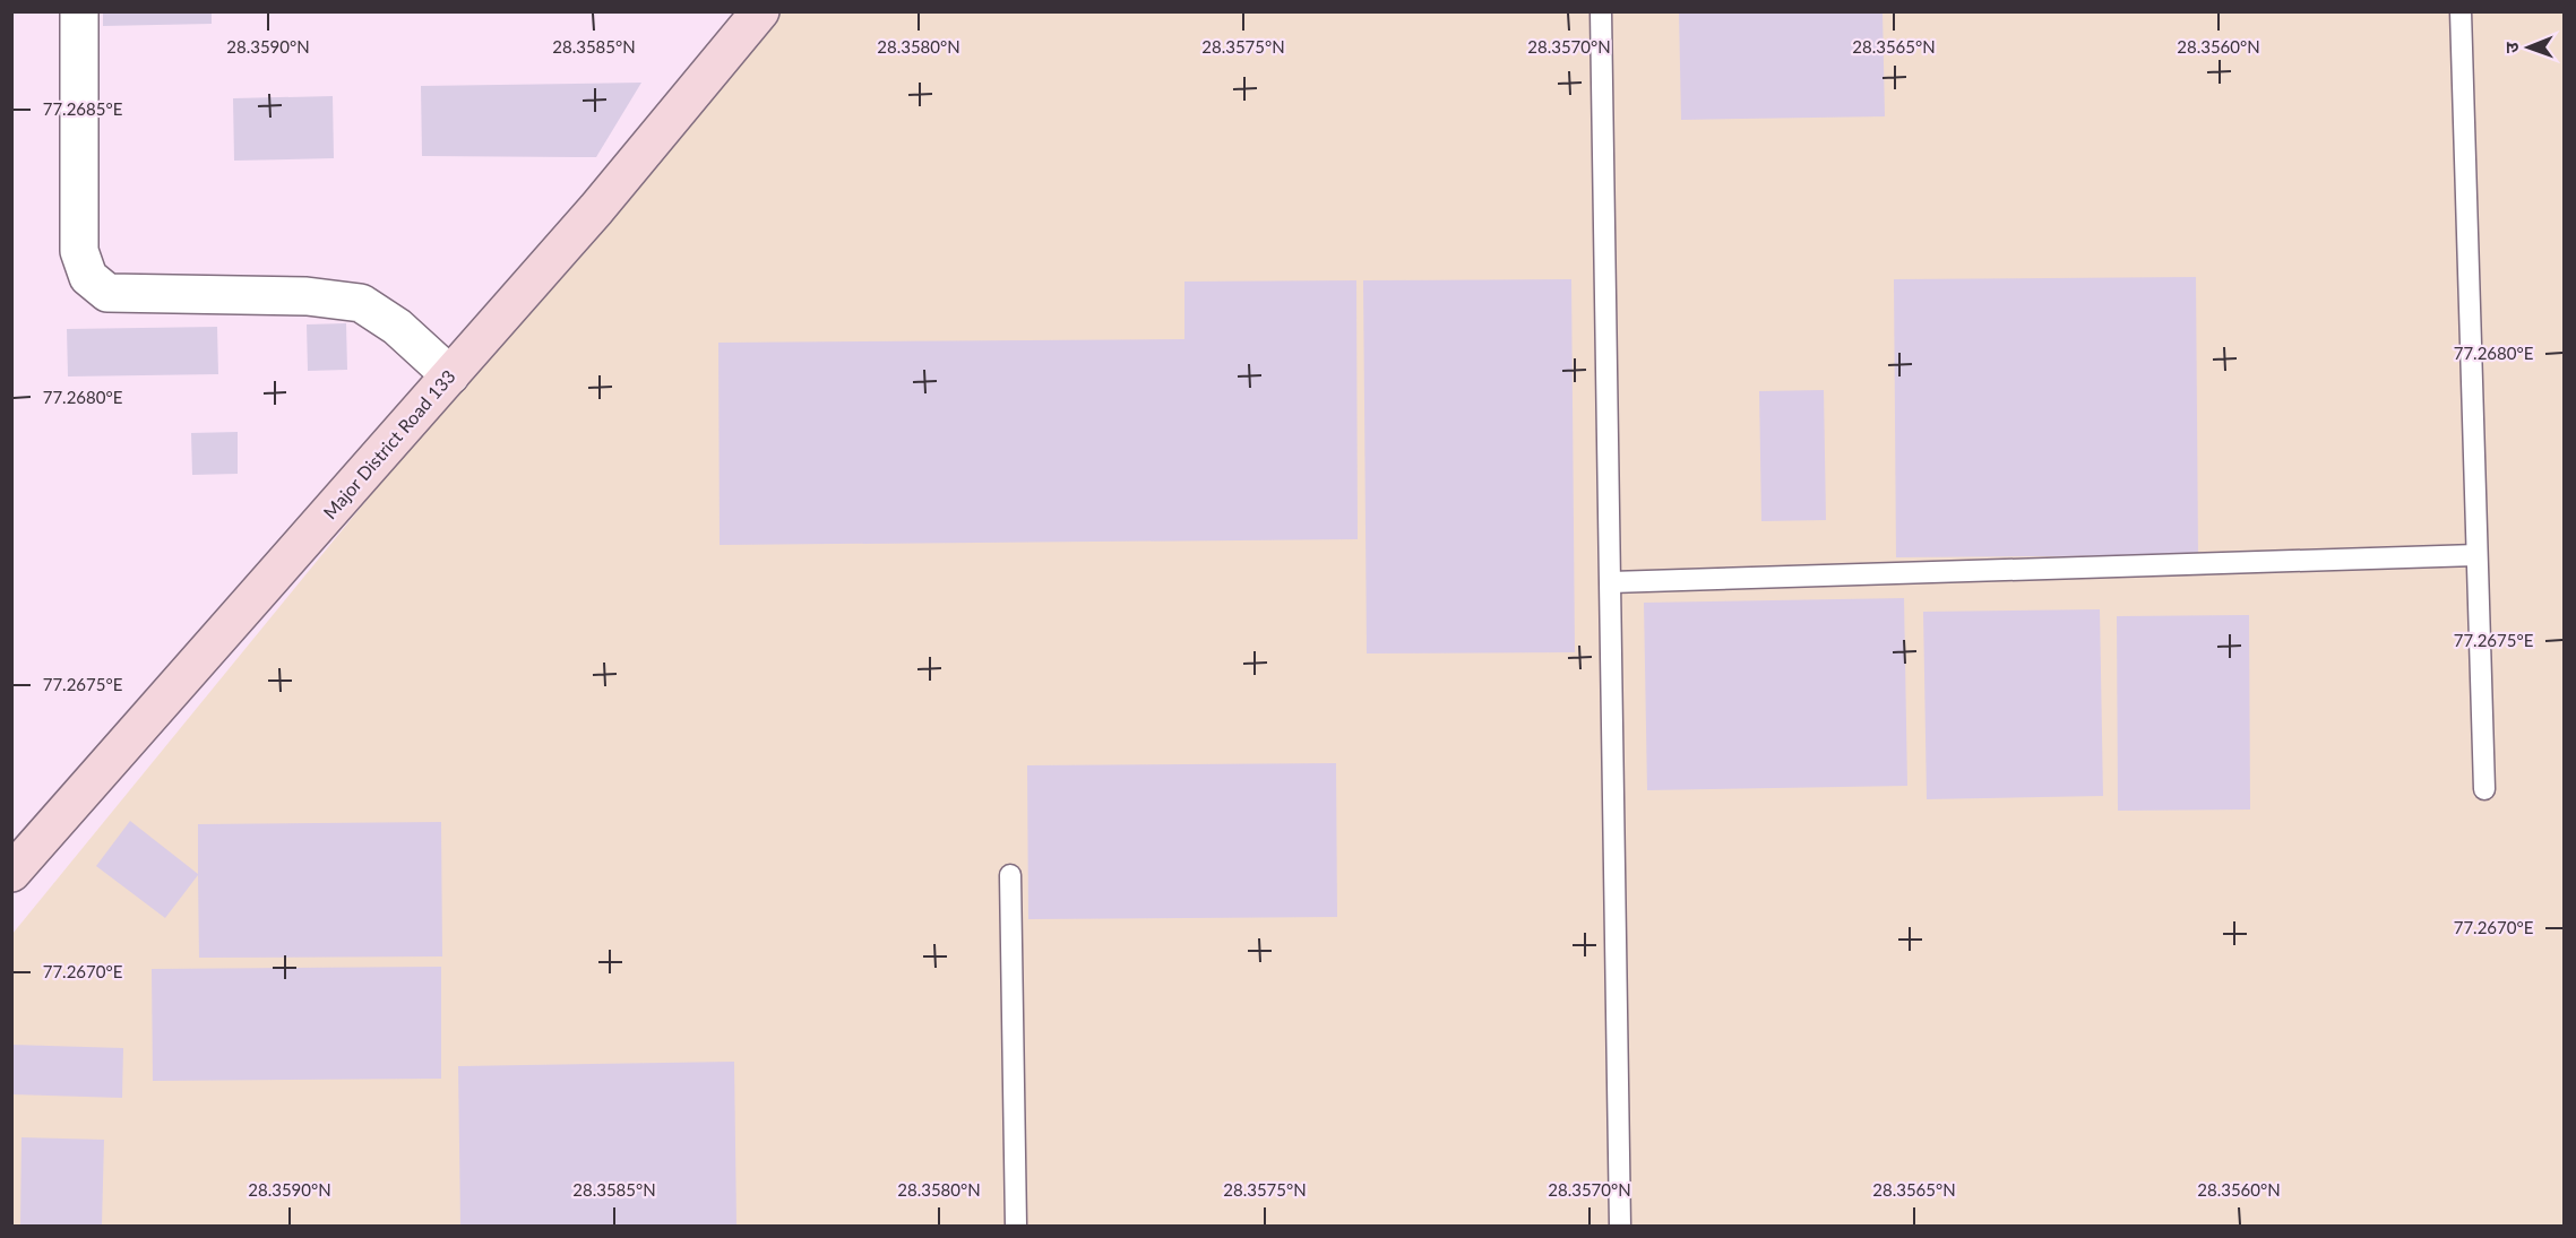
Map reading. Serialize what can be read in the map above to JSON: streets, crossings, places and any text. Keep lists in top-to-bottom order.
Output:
{
  "streets": {
    "main road": ["Major District Road 133"]
  },
  "north": "left",
  "coordinates": [
    "28.3590°N",
    "28.3585°N",
    "28.3580°N",
    "28.3575°N",
    "28.3570°N",
    "28.3565°N",
    "28.3560°N",
    "77.2685°E",
    "77.2680°E",
    "77.2675°E",
    "77.2670°E"
  ]
}
